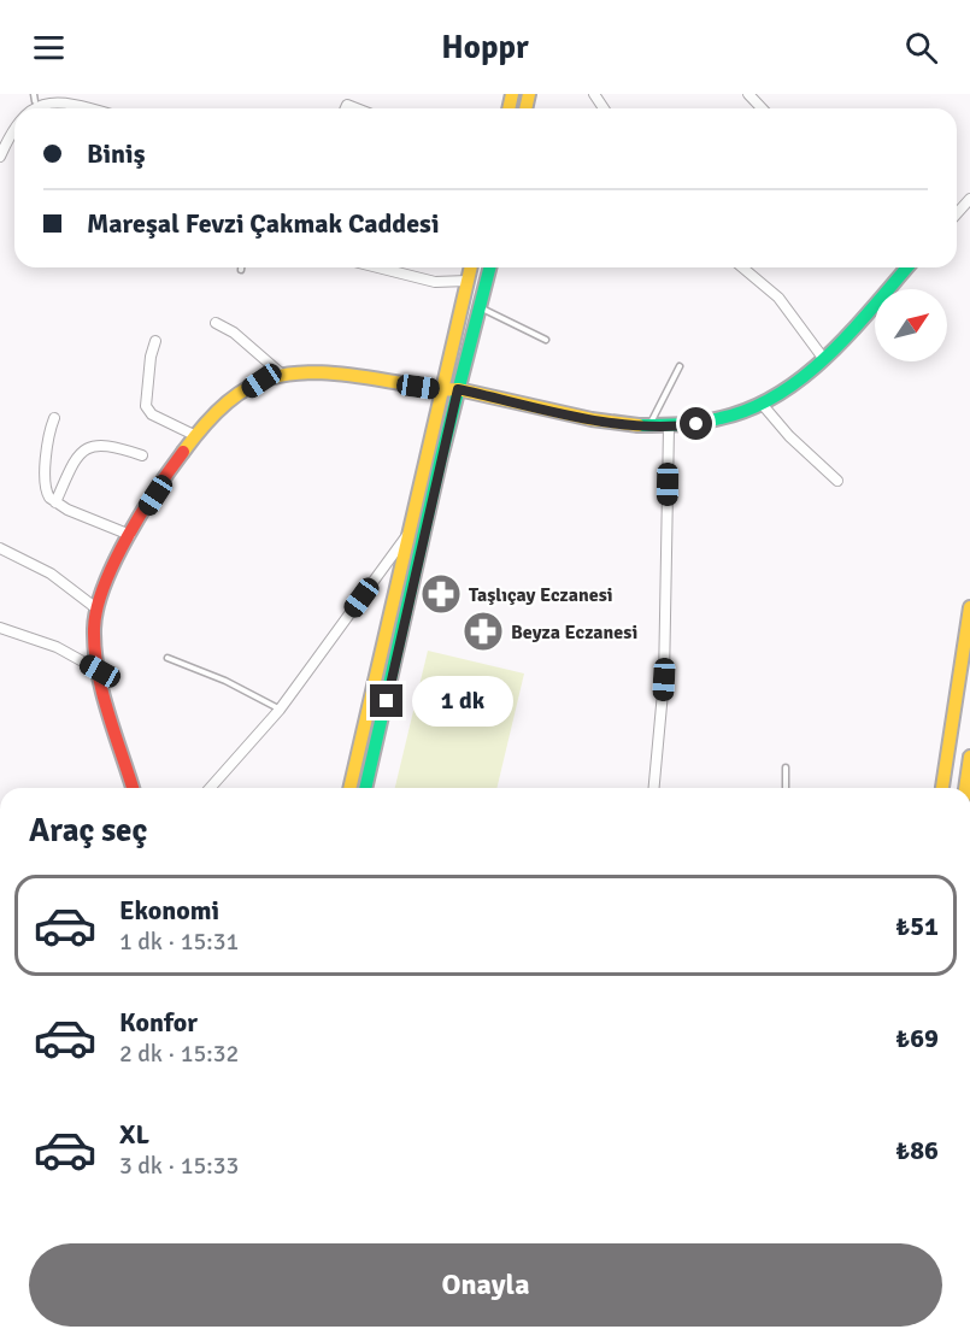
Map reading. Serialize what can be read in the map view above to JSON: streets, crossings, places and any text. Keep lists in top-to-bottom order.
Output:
{
  "places": {
    "pharmacy": ["Taşlıçay Eczanesi", "Beyza Eczanesi"]
  },
  "north": "top right",
  "page": {
    "header": "Hoppr",
    "banner": ["Biniş", "Mareşal Fevzi Çakmak Caddesi"],
    "bubble": "1 dk",
    "heading": "Araç seç",
    "list": [
      {
        "name": "Ekonomi",
        "note": "1 dk · 15:31",
        "value": "₺51"
      },
      {
        "name": "Konfor",
        "note": "2 dk · 15:32",
        "value": "₺69"
      },
      {
        "name": "XL",
        "note": "3 dk · 15:33",
        "value": "₺86"
      }
    ],
    "buttons": "Onayla"
  }
}
